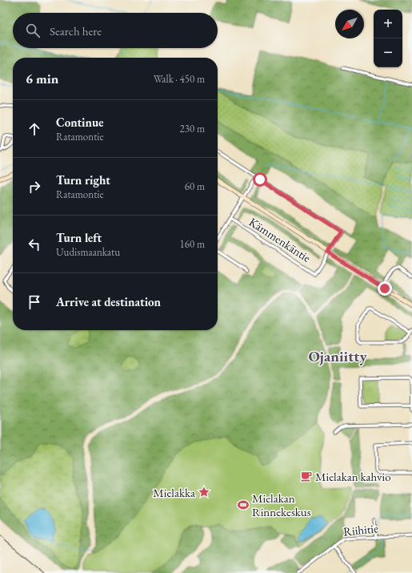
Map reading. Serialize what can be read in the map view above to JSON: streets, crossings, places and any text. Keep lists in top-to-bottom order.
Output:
{
  "streets": {
    "street": ["Kämmenkäntie", "Riihitie"]
  },
  "districts": ["Ojaniitty"],
  "places": {
    "cafe": ["Mielakan kahvio"],
    "place": ["Mielakka"],
    "sports": ["Mielakan Rinnekeskus"]
  },
  "north": "bottom left",
  "page": {
    "map_buttons": ["+", "−"],
    "search": "Search here",
    "heading": ["6 min", "Walk · 450 m"],
    "list": [
      ["Continue", "Ratamontie", "230 m"],
      ["Turn right", "Ratamontie", "60 m"],
      ["Turn left", "Uudismaankatu", "160 m"],
      "Arrive at destination"
    ]
  }
}
